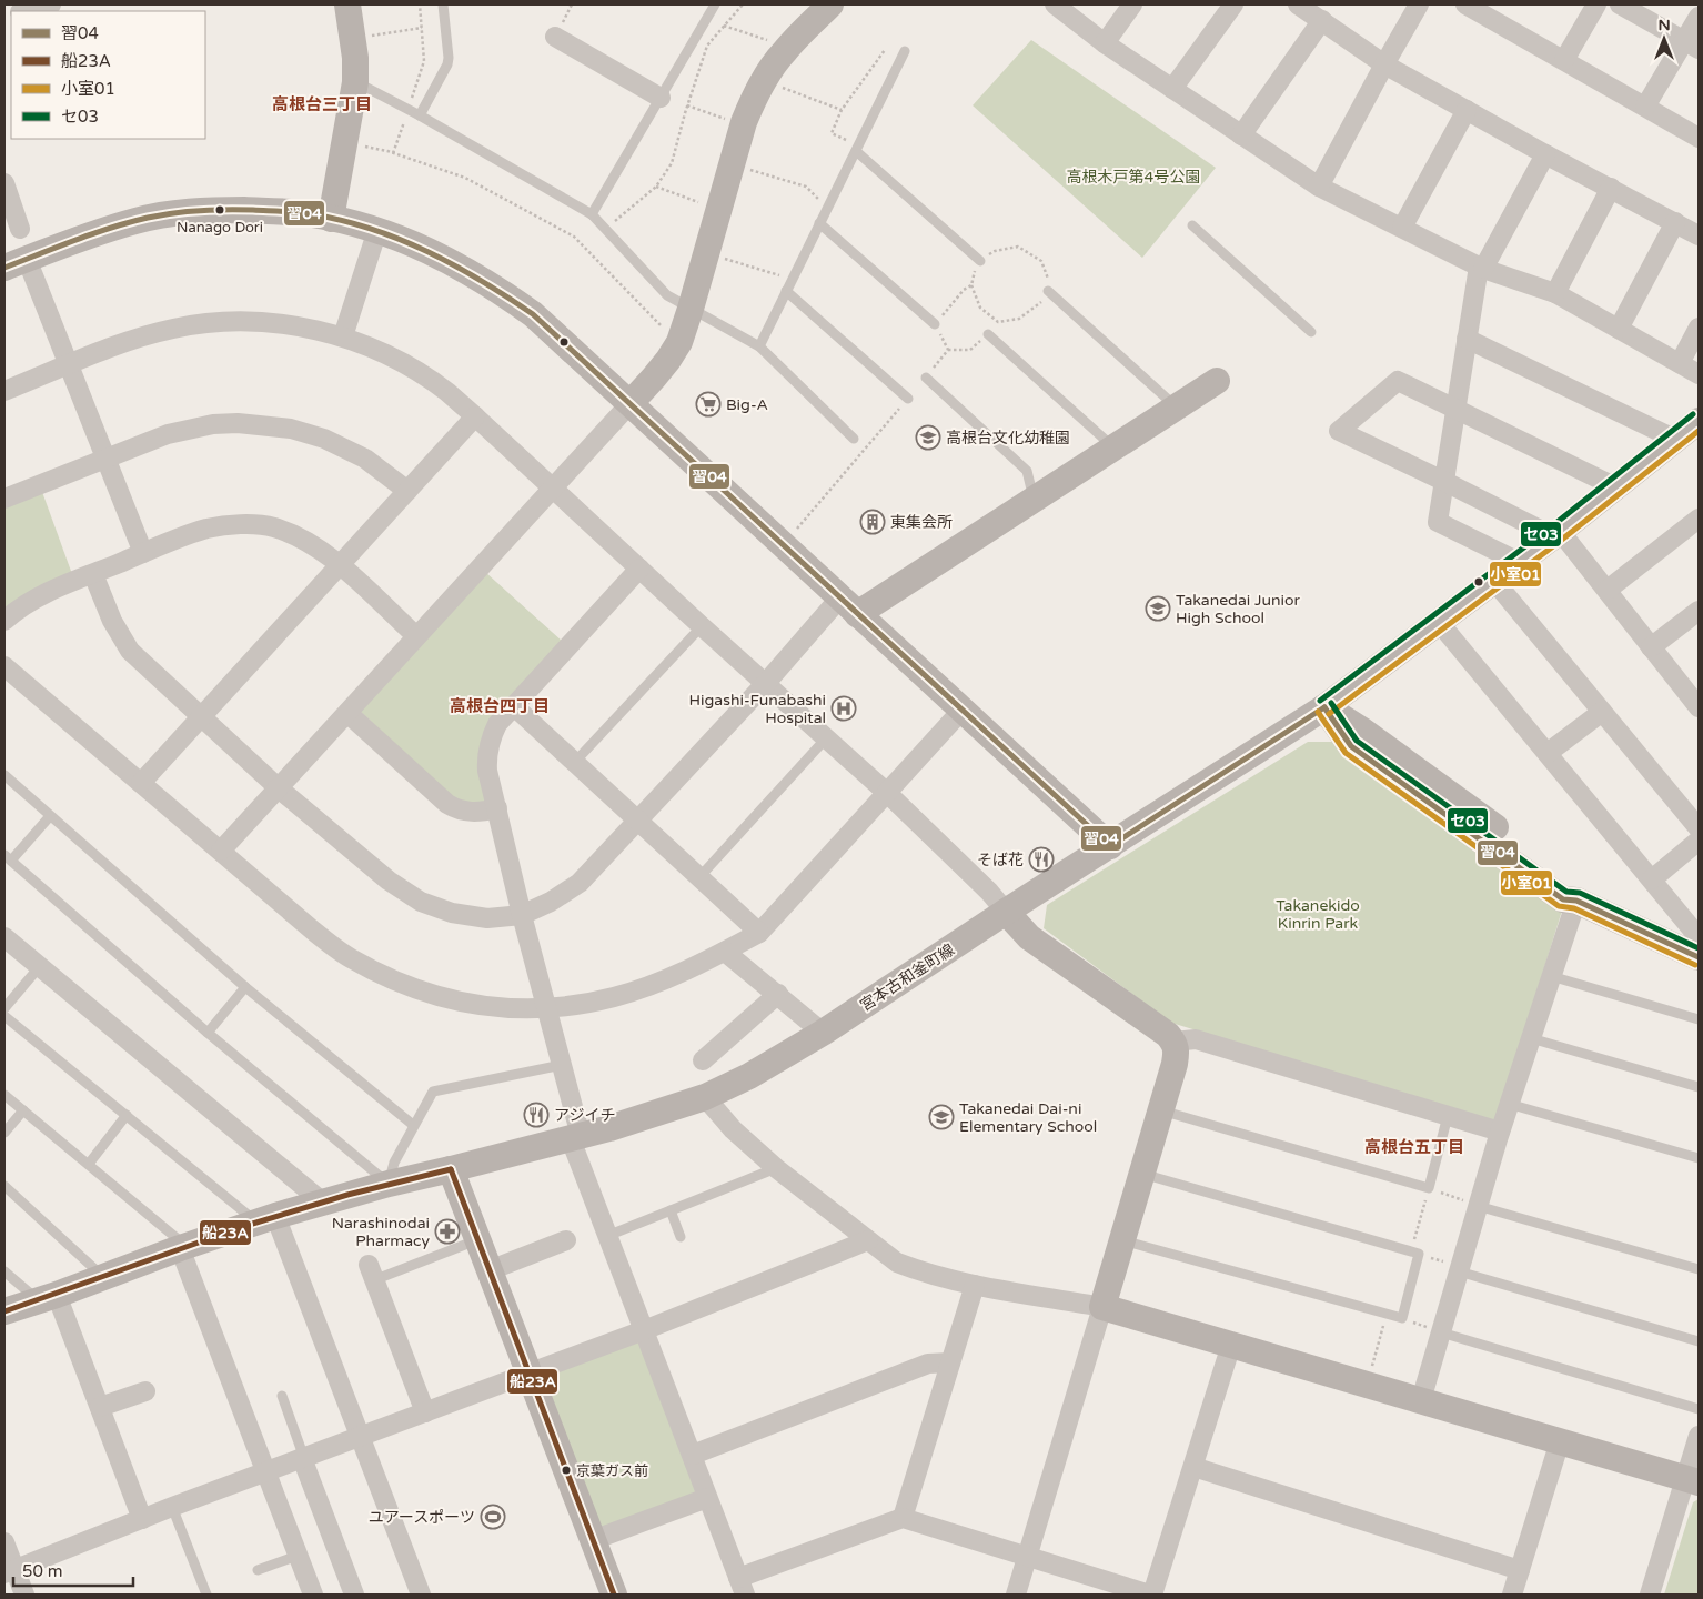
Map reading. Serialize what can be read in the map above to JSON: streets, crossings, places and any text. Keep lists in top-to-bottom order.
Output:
{
  "streets": {
    "street": ["宮本古和釜町線"]
  },
  "districts": ["高根台三丁目", "高根台四丁目", "高根台五丁目"],
  "parks": ["高根木戸第4号公園", "Takanekido Kinrin Park"],
  "places": {
    "other": ["Nanago Dori", "京葉ガス前"],
    "supermarket": ["Big-A"],
    "school or university": ["高根台文化幼稚園", "Takanedai Junior High School", "Takanedai Dai-ni Elementary School"],
    "building": ["東集会所"],
    "hospital": ["Higashi-Funabashi Hospital"],
    "restaurant": ["そば花", "アジイチ"],
    "pharmacy": ["Narashinodai Pharmacy"],
    "sports": ["ユアースポーツ"]
  },
  "lines": [
    "transit line 習04",
    "transit line セ03",
    "transit line 小室01",
    "transit line 船23A"
  ],
  "legend": [
    "習04",
    "船23A",
    "小室01",
    "セ03"
  ],
  "scale_bar": "50 m",
  "north": "top"
}
